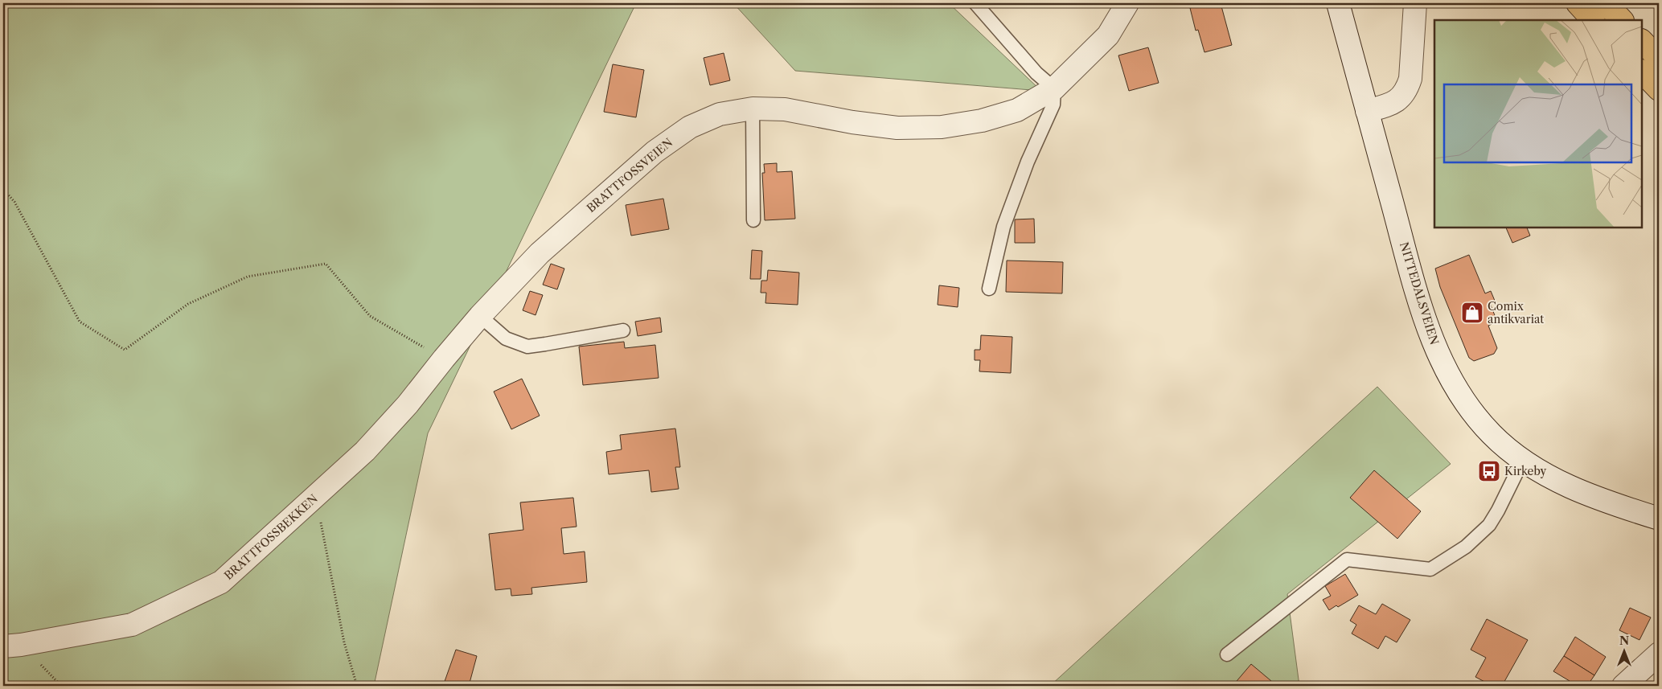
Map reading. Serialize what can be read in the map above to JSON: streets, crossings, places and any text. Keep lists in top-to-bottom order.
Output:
{
  "streets": {
    "street": ["BRATTFOSSVEIEN", "NITTEDALSVEIEN", "BRATTFOSSBEKKEN"]
  },
  "crossings": [
    ["BRATTFOSSVEIEN", "BRATTFOSSBEKKEN"]
  ],
  "places": {
    "shop": ["Comix antikvariat"],
    "bus stop": ["Kirkeby"]
  },
  "north": "top"
}
